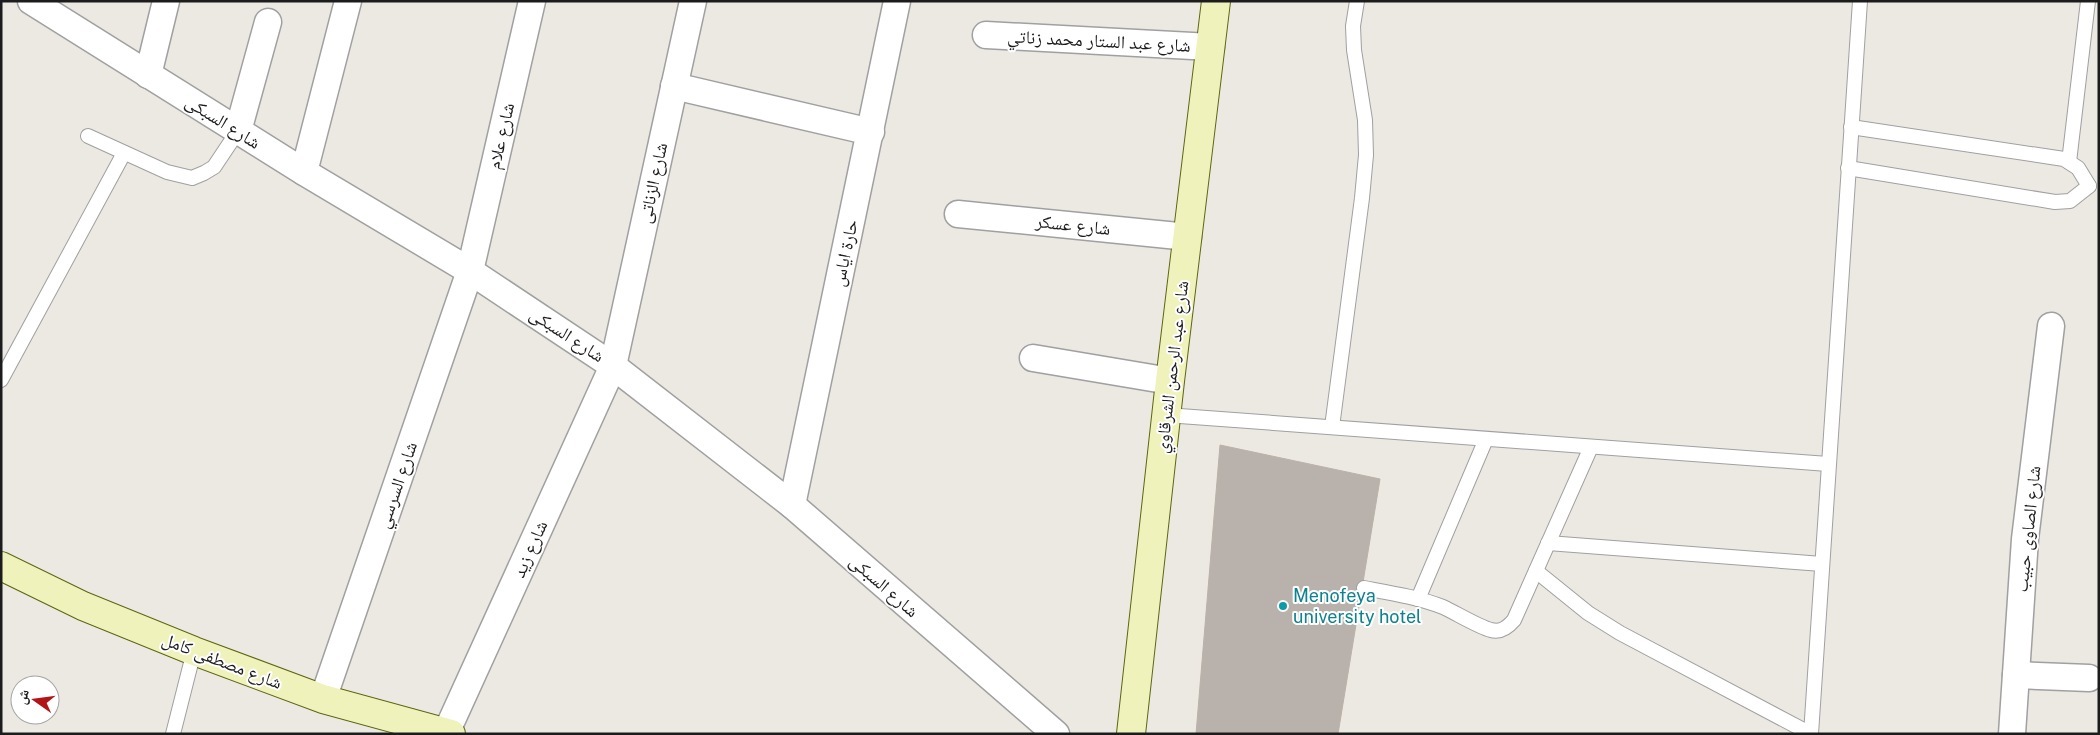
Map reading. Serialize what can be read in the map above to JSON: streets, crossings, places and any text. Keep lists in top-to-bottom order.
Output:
{
  "streets": {
    "street": [
      "شارع عبد الستار محمد زناتي",
      "شارع السبكى",
      "شارع علام",
      "شارع الزناتى",
      "شارع عسكر",
      "حارة اياس",
      "شارع عبد الرحمن الشرقاوي",
      "شارع السرسي",
      "شارع الصاوى حبيب",
      "شارع زيد",
      "شارع مصطفى كامل"
    ]
  },
  "crossings": [
    ["شارع عبد الستار محمد زناتي", "شارع عبد الرحمن الشرقاوي"],
    ["شارع السبكى", "شارع علام"],
    ["شارع السبكى", "شارع الزناتى"],
    ["شارع السبكى", "حارة اياس"],
    ["شارع السبكى", "شارع السرسي"],
    ["شارع السبكى", "شارع زيد"],
    ["شارع علام", "شارع السرسي"],
    ["شارع الزناتى", "شارع زيد"],
    ["شارع عسكر", "شارع عبد الرحمن الشرقاوي"],
    ["شارع السرسي", "شارع مصطفى كامل"],
    ["شارع زيد", "شارع مصطفى كامل"]
  ],
  "places": ["Menofeya university hotel"],
  "north": "left"
}
